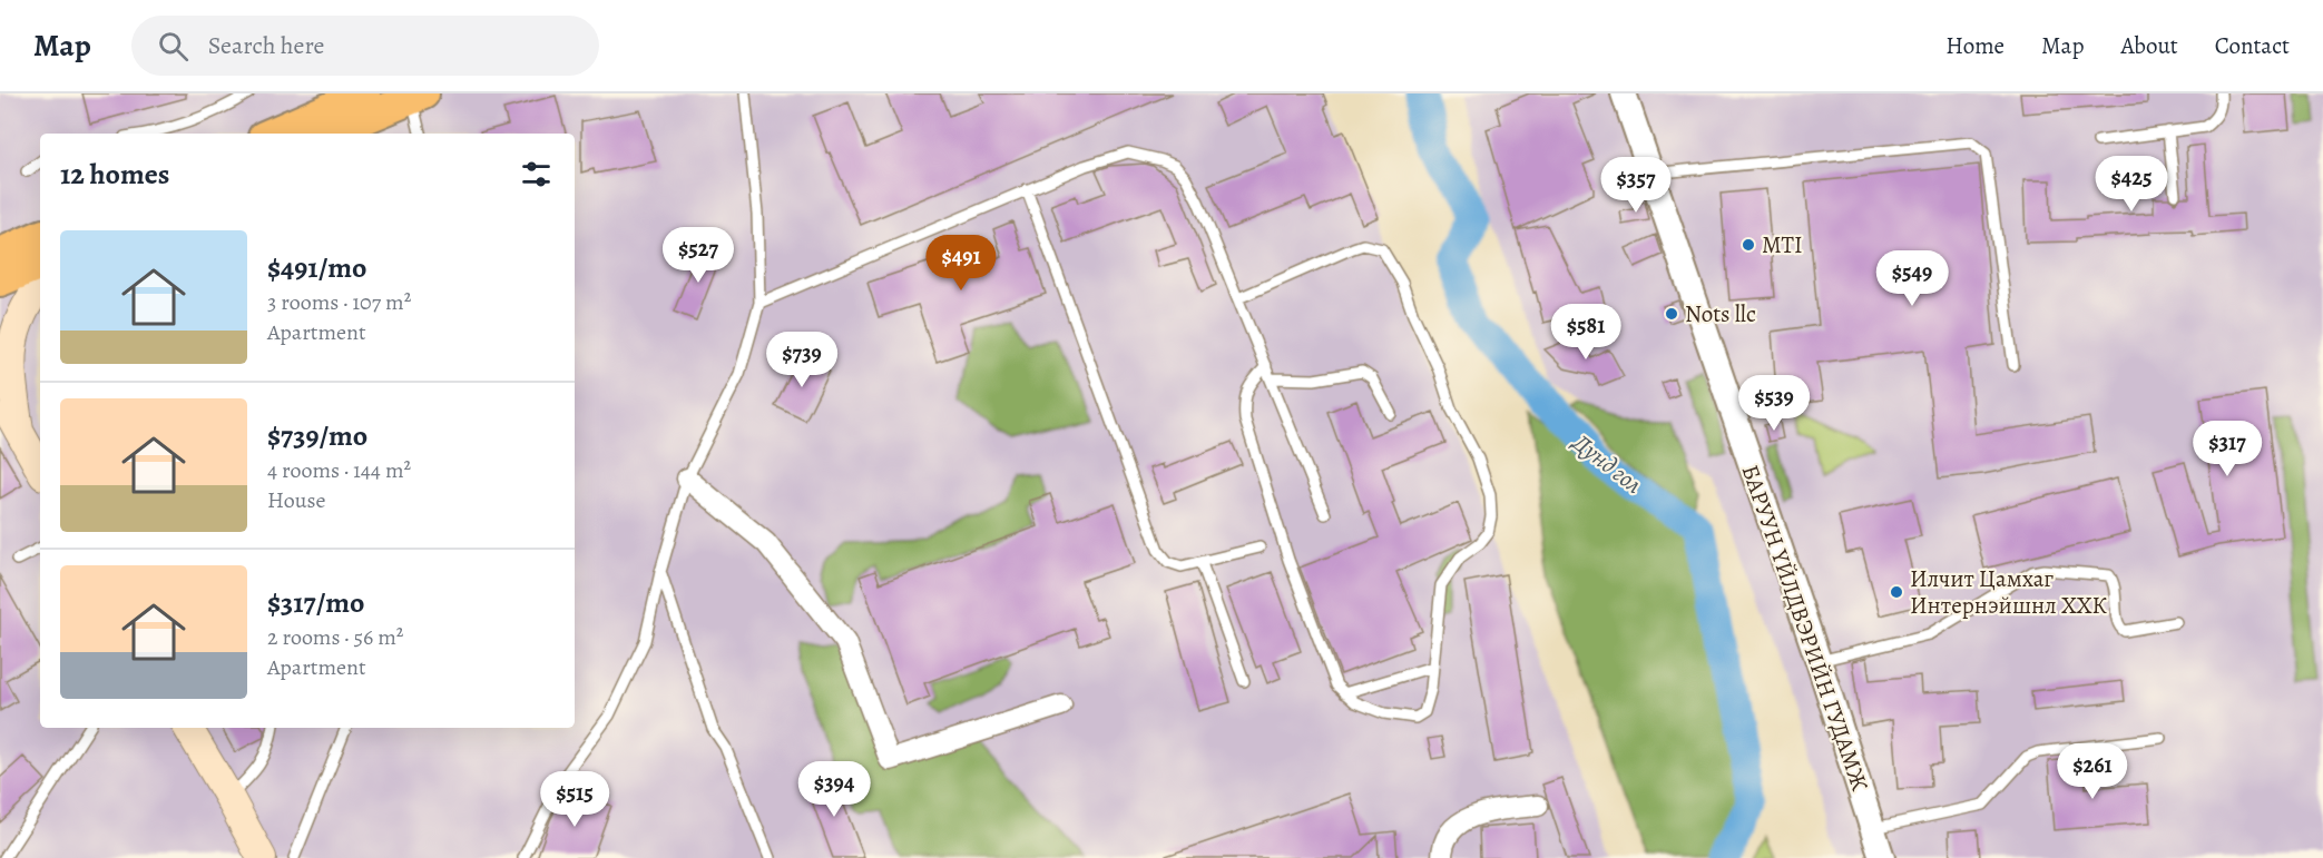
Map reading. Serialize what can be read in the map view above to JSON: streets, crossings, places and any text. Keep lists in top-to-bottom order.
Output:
{
  "streets": {
    "street": ["БАРУУН ҮЙЛДВЭРИЙН ГУДАМЖ"]
  },
  "water": ["Дунд гол"],
  "places": ["MTI", "Nots llc", "Илчит Цамхаг Интернэйшнл ХХК"],
  "page": {
    "header": "Map",
    "search": "Search here",
    "nav": [
      "Home",
      "Map",
      "About",
      "Contact"
    ],
    "heading": "12 homes",
    "price": [
      "$425",
      "$357",
      "$527",
      "$491",
      "$549",
      "$581",
      "$739",
      "$539",
      "$317",
      "$261",
      "$394",
      "$515"
    ],
    "list": [
      {
        "name": "$491/mo",
        "note": "3 rooms · 107 m² · Apartment"
      },
      {
        "name": "$739/mo",
        "note": "4 rooms · 144 m² · House"
      },
      {
        "name": "$317/mo",
        "note": "2 rooms · 56 m² · Apartment"
      }
    ]
  }
}
